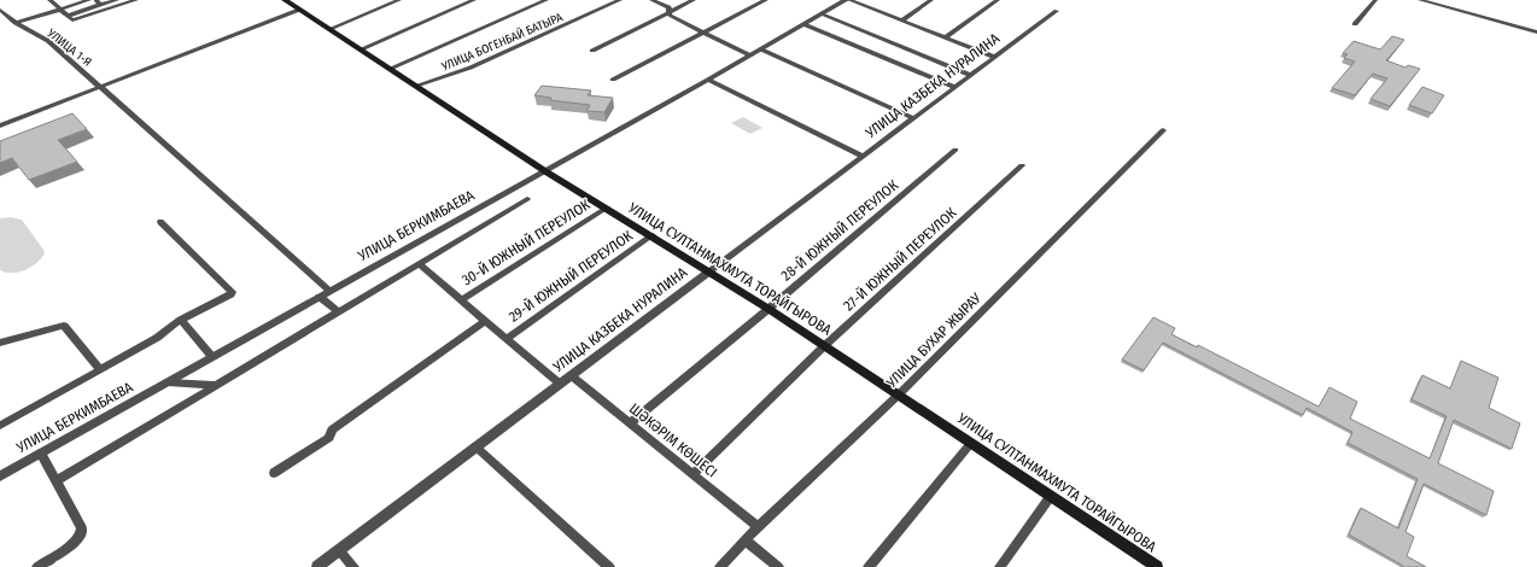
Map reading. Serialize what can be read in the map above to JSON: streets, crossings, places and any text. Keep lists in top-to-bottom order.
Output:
{
  "streets": {
    "main road": ["УЛИЦА СУЛТАНМАХМУТА ТОРАЙГЫРОВА"],
    "street": [
      "УЛИЦА БОГЕНБАЙ БАТЫРА",
      "УЛИЦА 1-Я",
      "УЛИЦА КАЗБЕКА НУРАЛИНА",
      "УЛИЦА БЕРКИМБАЕВА",
      "28-Й ЮЖНЫЙ ПЕРЕУЛОК",
      "30-Й ЮЖНЫЙ ПЕРЕУЛОК",
      "27-Й ЮЖНЫЙ ПЕРЕУЛОК",
      "29-Й ЮЖНЫЙ ПЕРЕУЛОК",
      "УЛИЦА БУХАР ЖЫРАУ",
      "ШӘКӘРІМ КӨШЕСІ"
    ]
  },
  "crossings": [
    ["УЛИЦА БОГЕНБАЙ БАТЫРА", "УЛИЦА СУЛТАНМАХМУТА ТОРАЙГЫРОВА"],
    ["УЛИЦА 1-Я", "УЛИЦА БЕРКИМБАЕВА"],
    ["УЛИЦА КАЗБЕКА НУРАЛИНА", "УЛИЦА СУЛТАНМАХМУТА ТОРАЙГЫРОВА"],
    ["УЛИЦА КАЗБЕКА НУРАЛИНА", "ШӘКӘРІМ КӨШЕСІ"],
    ["УЛИЦА БЕРКИМБАЕВА", "УЛИЦА СУЛТАНМАХМУТА ТОРАЙГЫРОВА"],
    ["28-Й ЮЖНЫЙ ПЕРЕУЛОК", "УЛИЦА СУЛТАНМАХМУТА ТОРАЙГЫРОВА"],
    ["28-Й ЮЖНЫЙ ПЕРЕУЛОК", "ШӘКӘРІМ КӨШЕСІ"],
    ["30-Й ЮЖНЫЙ ПЕРЕУЛОК", "УЛИЦА СУЛТАНМАХМУТА ТОРАЙГЫРОВА"],
    ["27-Й ЮЖНЫЙ ПЕРЕУЛОК", "УЛИЦА СУЛТАНМАХМУТА ТОРАЙГЫРОВА"],
    ["27-Й ЮЖНЫЙ ПЕРЕУЛОК", "ШӘКӘРІМ КӨШЕСІ"],
    ["УЛИЦА СУЛТАНМАХМУТА ТОРАЙГЫРОВА", "29-Й ЮЖНЫЙ ПЕРЕУЛОК"],
    ["УЛИЦА СУЛТАНМАХМУТА ТОРАЙГЫРОВА", "УЛИЦА БУХАР ЖЫРАУ"],
    ["УЛИЦА БУХАР ЖЫРАУ", "ШӘКӘРІМ КӨШЕСІ"]
  ]
}
